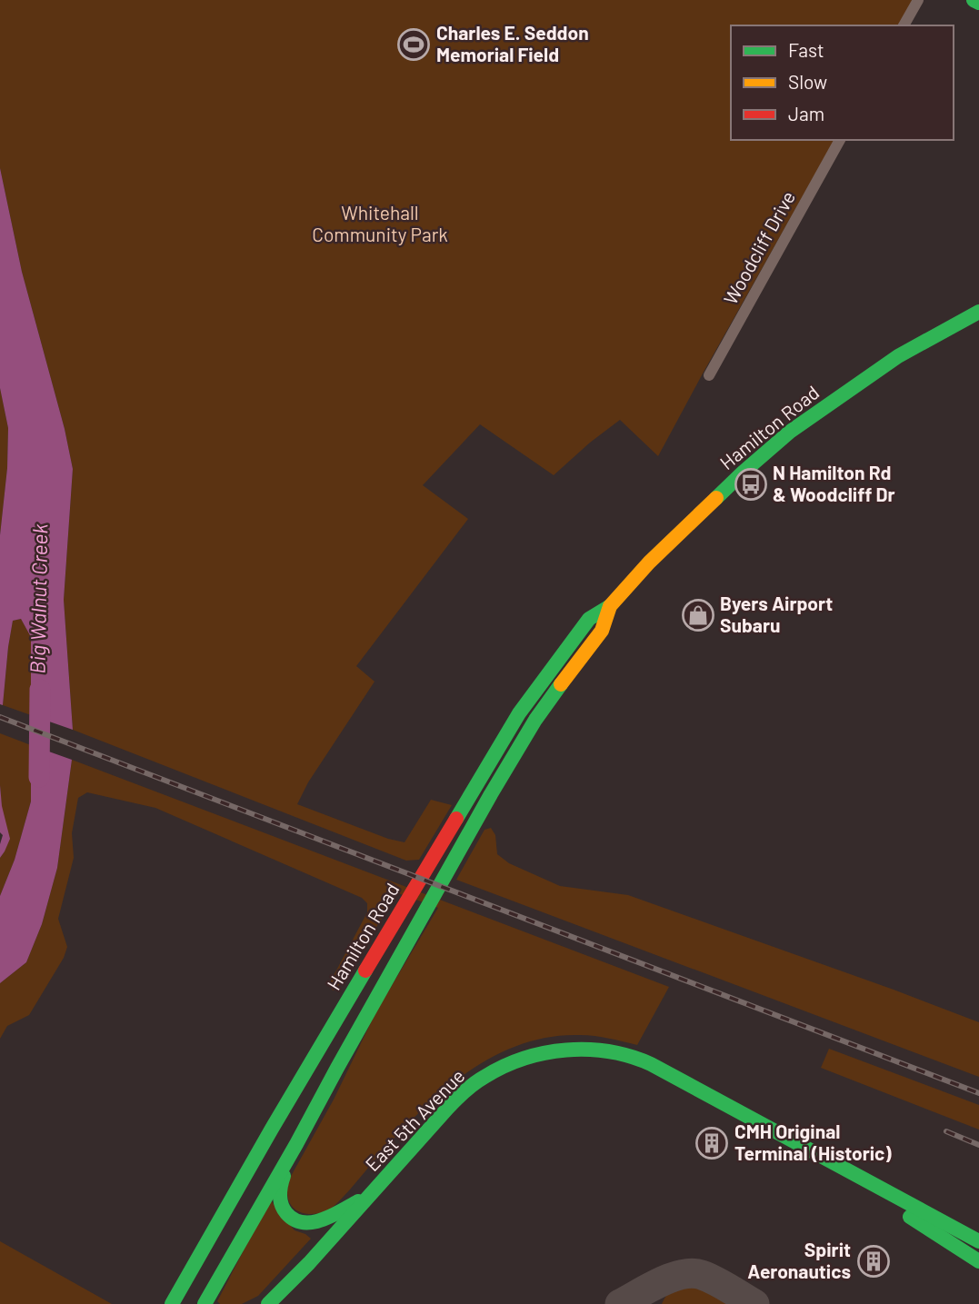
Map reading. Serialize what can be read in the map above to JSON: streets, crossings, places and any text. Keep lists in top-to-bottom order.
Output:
{
  "streets": {
    "main road": ["Hamilton Road", "East 5th Avenue"],
    "street": ["Woodcliff Drive"]
  },
  "water": ["Big Walnut Creek"],
  "parks": ["Whitehall Community Park"],
  "places": {
    "sports": ["Charles E. Seddon Memorial Field"],
    "bus stop": ["N Hamilton Rd & Woodcliff Dr"],
    "shop": ["Byers Airport Subaru"],
    "building": ["CMH Original Terminal (Historic)", "Spirit Aeronautics"]
  },
  "legend": ["Fast", "Slow", "Jam"]
}
